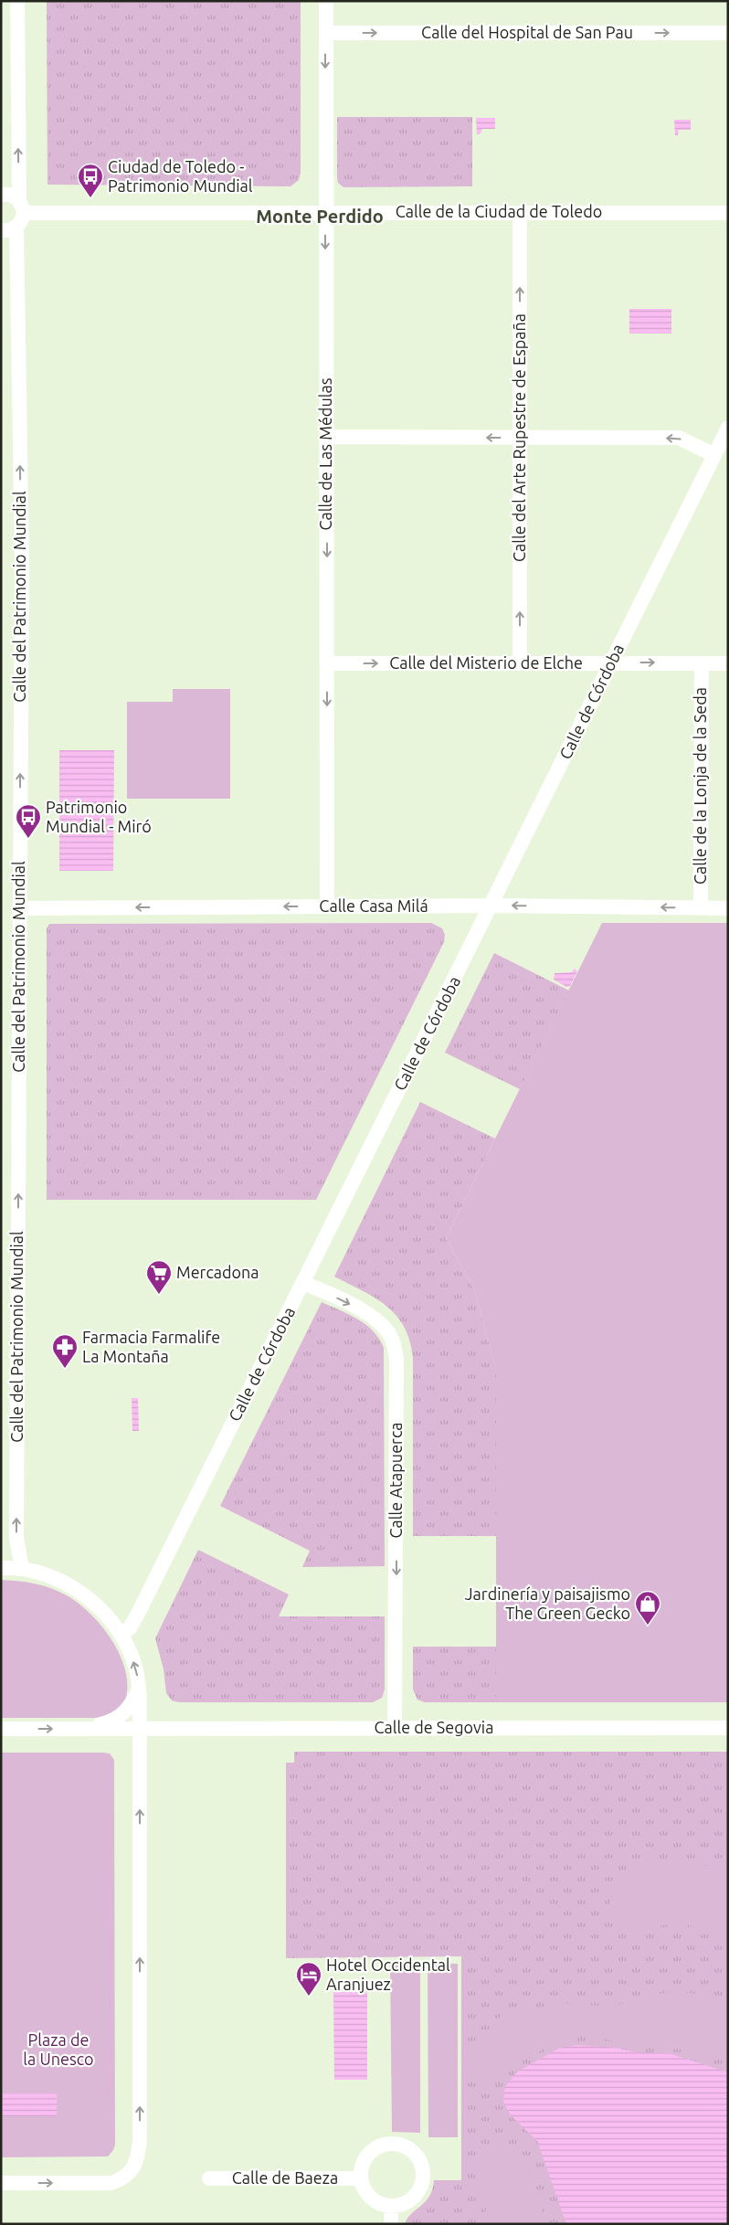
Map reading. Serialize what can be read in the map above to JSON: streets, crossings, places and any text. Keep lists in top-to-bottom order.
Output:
{
  "streets": {
    "street": [
      "Calle del Hospital de San Pau",
      "Calle de la Ciudad de Toledo",
      "Calle del Arte Rupestre de España",
      "Calle de Las Médulas",
      "Calle del Patrimonio Mundial",
      "Calle del Misterio de Elche",
      "Calle de Córdoba",
      "Calle de la Lonja de la Seda",
      "Calle Casa Milá",
      "Calle Atapuerca",
      "Calle de Segovia",
      "Calle de Baeza"
    ]
  },
  "crossings": [
    ["Calle del Hospital de San Pau", "Calle de Las Médulas"],
    ["Calle de la Ciudad de Toledo", "Calle del Arte Rupestre de España"],
    ["Calle de la Ciudad de Toledo", "Calle de Las Médulas"],
    ["Calle del Arte Rupestre de España", "Calle del Misterio de Elche"],
    ["Calle de Las Médulas", "Calle del Misterio de Elche"],
    ["Calle de Las Médulas", "Calle Casa Milá"],
    ["Calle del Patrimonio Mundial", "Calle Casa Milá"],
    ["Calle del Misterio de Elche", "Calle de Córdoba"],
    ["Calle del Misterio de Elche", "Calle de la Lonja de la Seda"],
    ["Calle de Córdoba", "Calle Casa Milá"],
    ["Calle de Córdoba", "Calle Atapuerca"],
    ["Calle de la Lonja de la Seda", "Calle Casa Milá"],
    ["Calle Atapuerca", "Calle de Segovia"]
  ],
  "one_way": [
    "Calle del Hospital de San Pau",
    "Calle del Arte Rupestre de España",
    "Calle de Las Médulas",
    "Calle del Patrimonio Mundial",
    "Calle del Misterio de Elche",
    "Calle Casa Milá",
    "Calle Atapuerca"
  ],
  "districts": ["Monte Perdido"],
  "parks": ["Plaza de la Unesco"],
  "places": {
    "bus stop": ["Ciudad de Toledo - Patrimonio Mundial", "Patrimonio Mundial - Miró"],
    "supermarket": ["Mercadona"],
    "pharmacy": ["Farmacia Farmalife La Montaña"],
    "shop": ["Jardinería y paisajismo The Green Gecko"],
    "hotel": ["Hotel Occidental Aranjuez"]
  }
}
